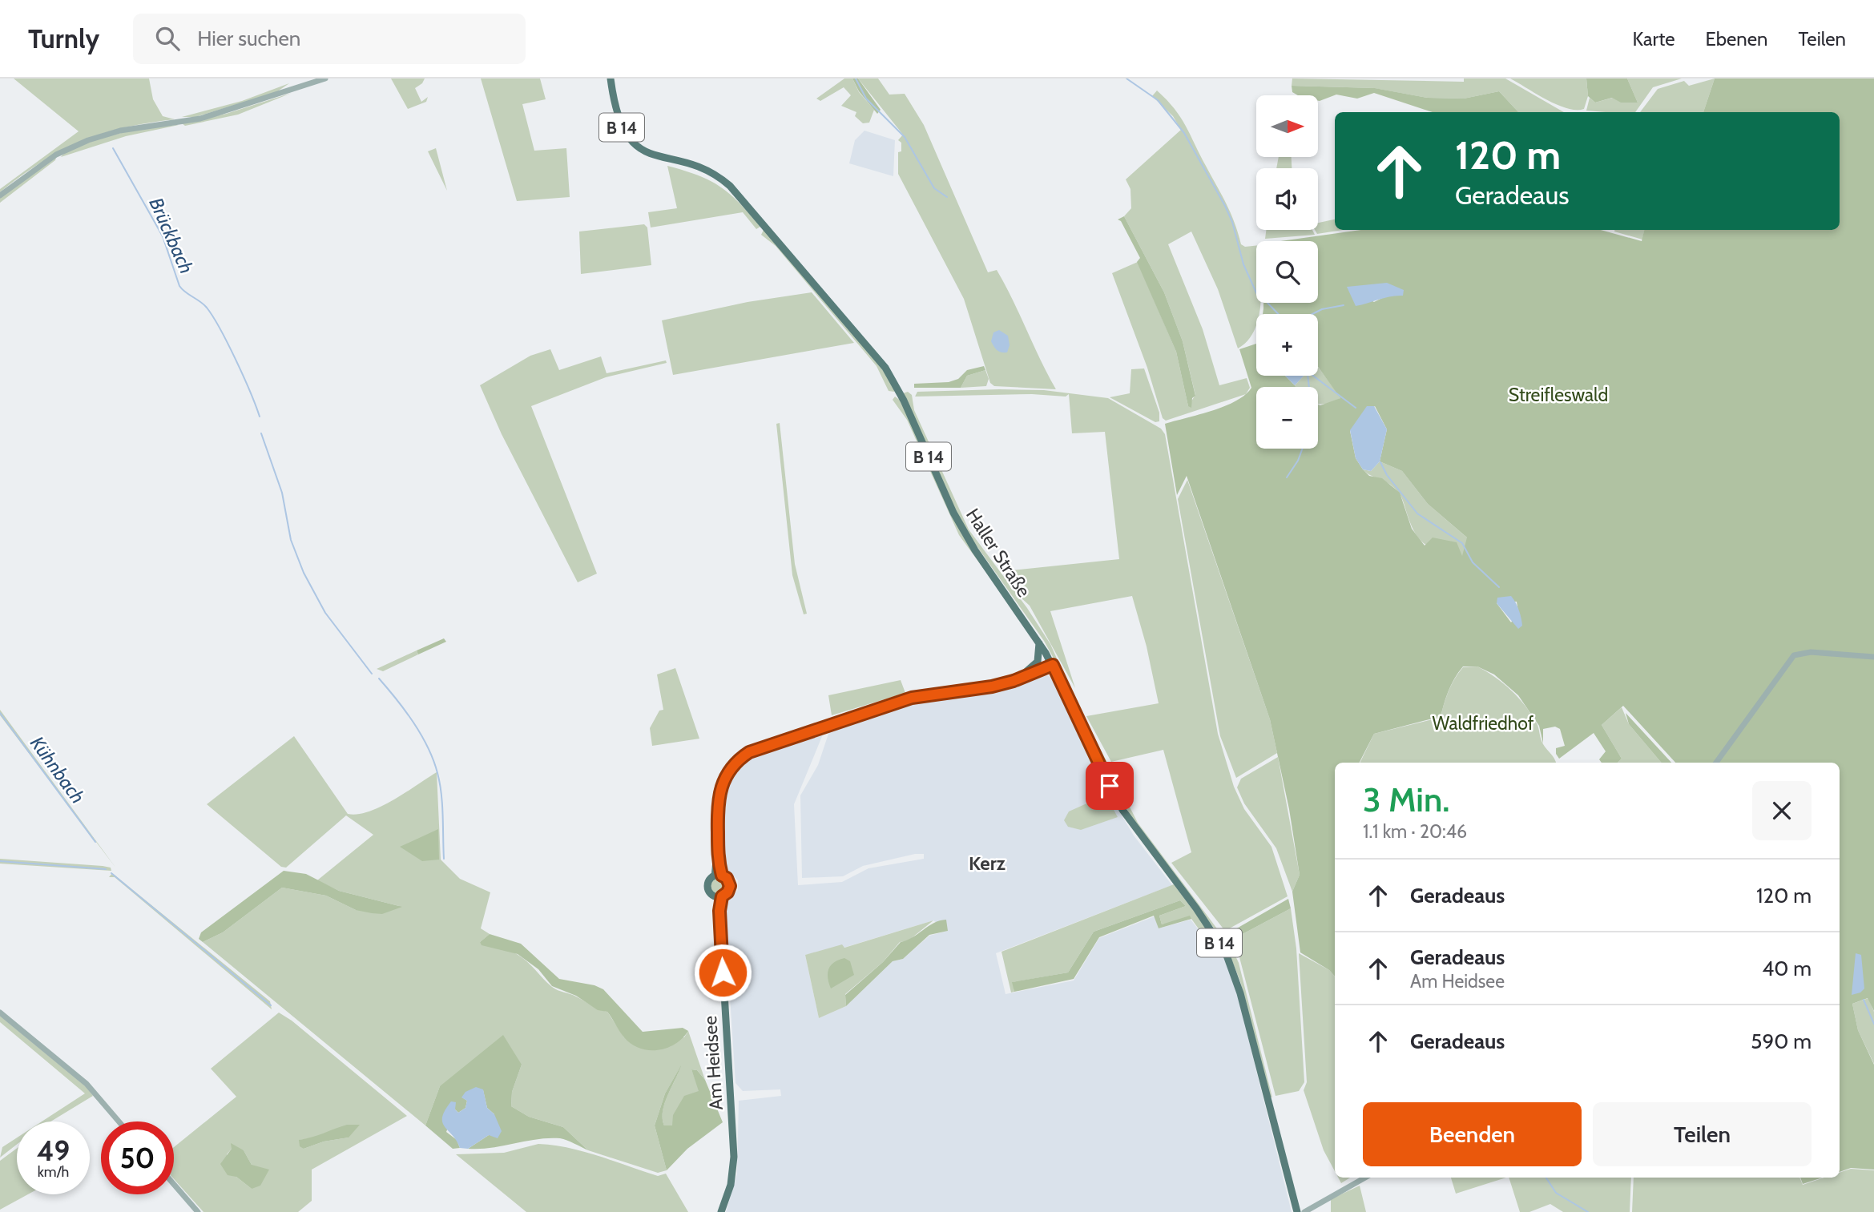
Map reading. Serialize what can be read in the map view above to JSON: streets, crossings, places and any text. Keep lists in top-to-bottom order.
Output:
{
  "streets": {
    "main road": ["B 14", "Haller Straße", "Am Heidsee"]
  },
  "districts": ["Kerz"],
  "water": ["Brückbach", "Kühnbach"],
  "parks": ["Streifleswald", "Waldfriedhof"],
  "north": "right",
  "page": {
    "header": "Turnly",
    "search": "Hier suchen",
    "nav": ["Karte", "Ebenen", "Teilen"],
    "map_buttons": ["+", "−"],
    "turn": ["120 m", "Geradeaus"],
    "heading": ["3 Min.", "1.1 km · 20:46"],
    "list": [
      {
        "name": "Geradeaus",
        "value": "120 m"
      },
      {
        "name": "Geradeaus",
        "note": "Am Heidsee",
        "value": "40 m"
      },
      {
        "name": "Geradeaus",
        "value": "590 m"
      }
    ],
    "buttons": ["Beenden", "Teilen"],
    "speed": "49 km/h",
    "limit": "50"
  }
}
